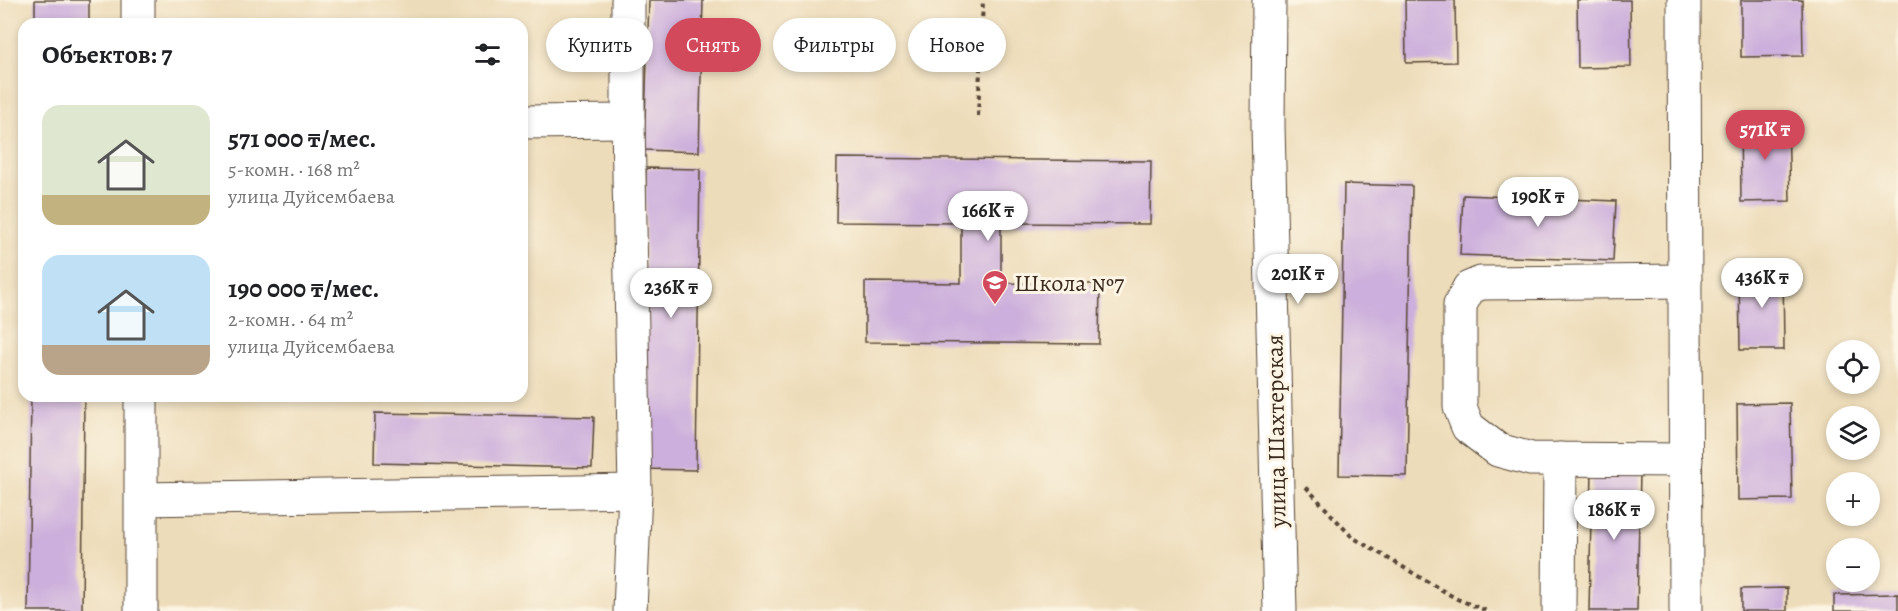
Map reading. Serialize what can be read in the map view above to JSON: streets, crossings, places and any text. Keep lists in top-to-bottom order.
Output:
{
  "streets": {
    "street": ["улица Шахтерская"]
  },
  "places": {
    "school or university": ["Школа №7"]
  },
  "page": {
    "chip": [
      "Купить",
      "Снять",
      "Фильтры",
      "Новое"
    ],
    "heading": "Объектов: 7",
    "list": [
      {
        "name": "571 000 ₸/мес.",
        "note": "5-комн. · 168 m² · улица Дуйсембаева"
      },
      {
        "name": "190 000 ₸/мес.",
        "note": "2-комн. · 64 m² · улица Дуйсембаева"
      }
    ],
    "price": [
      "571K ₸",
      "190K ₸",
      "166K ₸",
      "201K ₸",
      "436K ₸",
      "236K ₸",
      "186K ₸"
    ],
    "map_buttons": ["+", "−"]
  }
}
